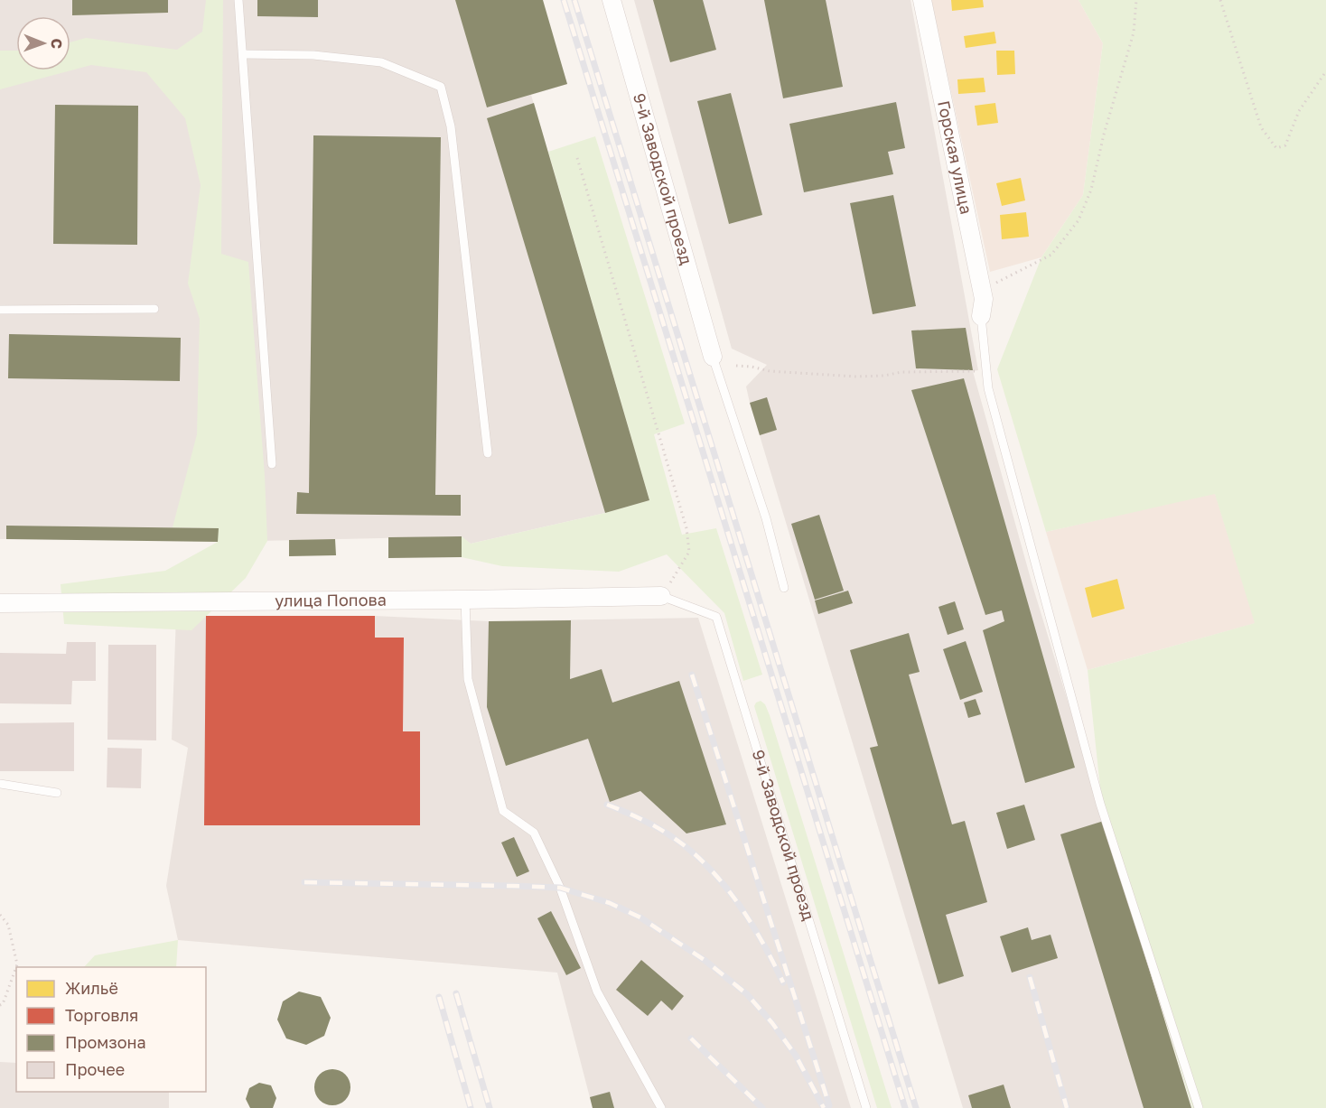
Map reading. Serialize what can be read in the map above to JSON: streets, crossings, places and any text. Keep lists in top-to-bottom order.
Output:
{
  "streets": {
    "street": ["Горская улица", "9-й Заводской проезд", "улица Попова"]
  },
  "crossings": [
    ["9-й Заводской проезд", "улица Попова"]
  ],
  "legend": [
    "Жильё",
    "Торговля",
    "Промзона",
    "Прочее"
  ],
  "north": "right"
}
